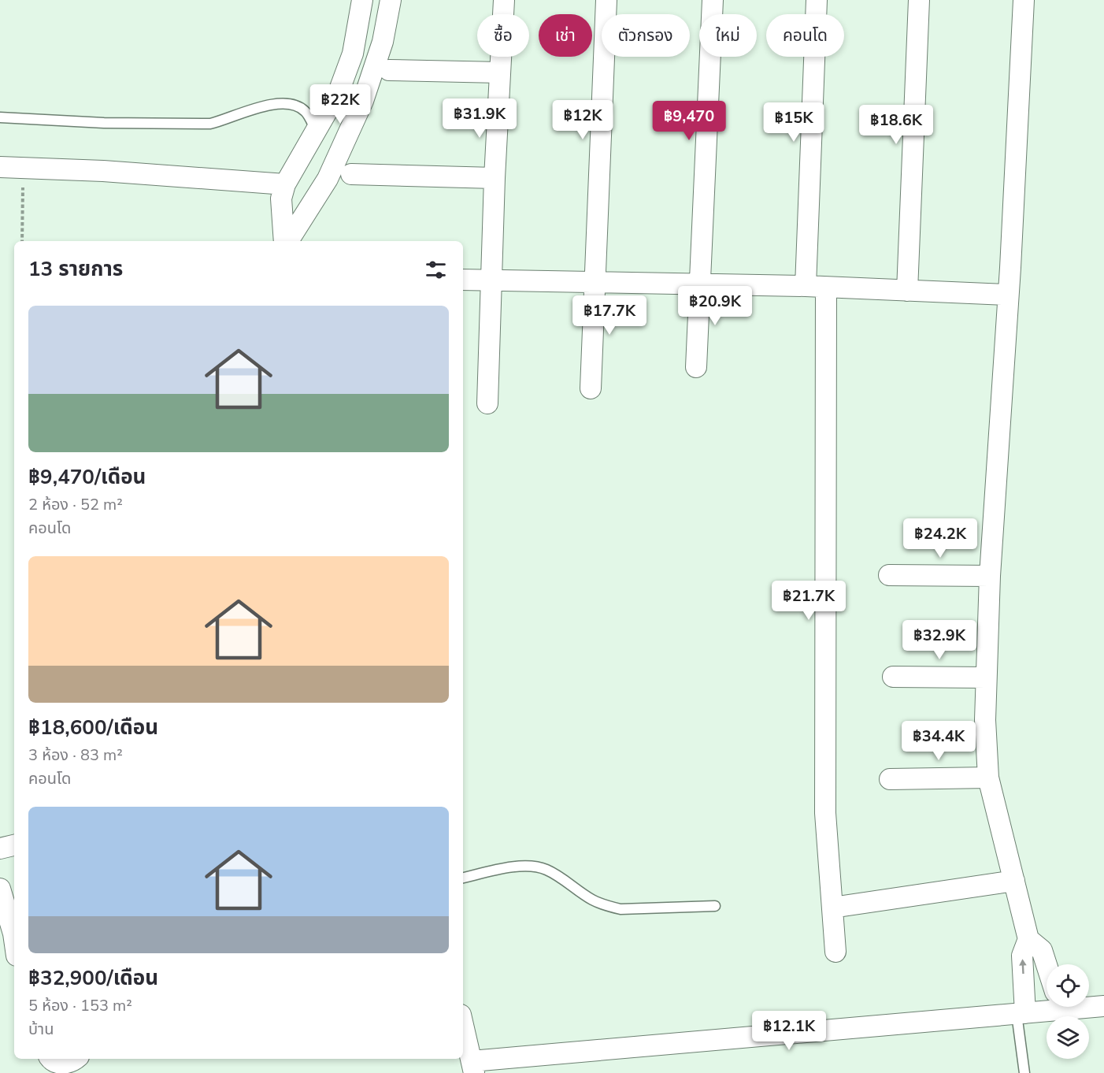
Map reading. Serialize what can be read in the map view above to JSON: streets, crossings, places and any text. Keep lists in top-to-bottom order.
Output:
{
  "page": {
    "chip": [
      "ซื้อ",
      "เช่า",
      "ตัวกรอง",
      "ใหม่",
      "คอนโด"
    ],
    "price": [
      "฿22K",
      "฿31.9K",
      "฿12K",
      "฿9,470",
      "฿15K",
      "฿18.6K",
      "฿20.9K",
      "฿17.7K",
      "฿24.2K",
      "฿21.7K",
      "฿32.9K",
      "฿34.4K",
      "฿12.1K"
    ],
    "heading": "13 รายการ",
    "list": [
      {
        "name": "฿9,470/เดือน",
        "note": "2 ห้อง · 52 m² · คอนโด"
      },
      {
        "name": "฿18,600/เดือน",
        "note": "3 ห้อง · 83 m² · คอนโด"
      },
      {
        "name": "฿32,900/เดือน",
        "note": "5 ห้อง · 153 m² · บ้าน"
      }
    ]
  }
}
